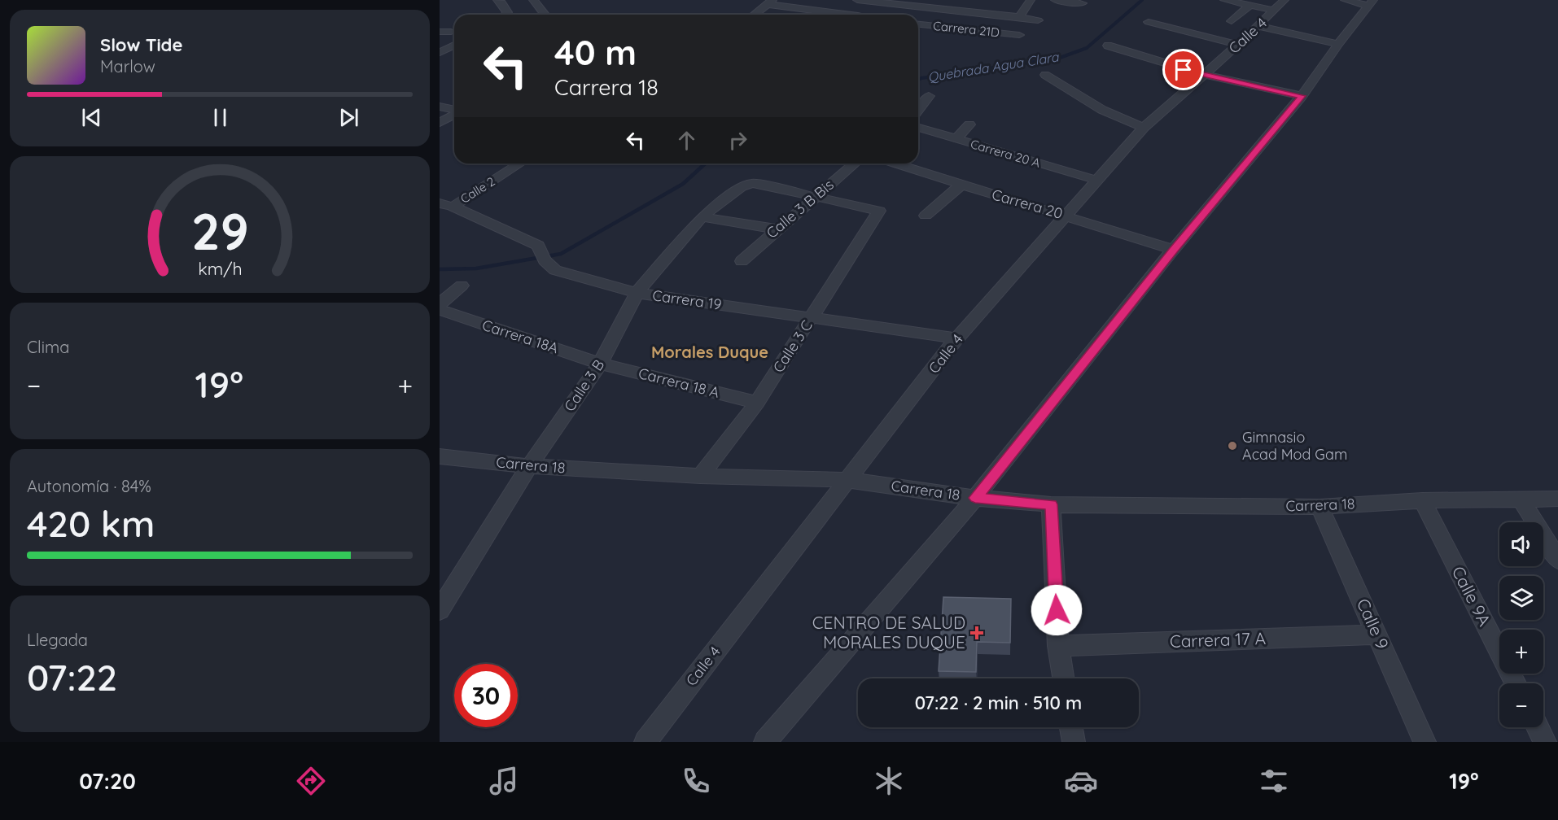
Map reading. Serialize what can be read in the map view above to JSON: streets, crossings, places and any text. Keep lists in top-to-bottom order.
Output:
{
  "streets": {
    "street": [
      "Carrera 21D",
      "Calle 4",
      "Carrera 20 A",
      "Calle 2",
      "Carrera 20",
      "Calle 3 B Bis",
      "Carrera 19",
      "Carrera 18A",
      "Calle 3 C",
      "Carrera 18 A",
      "Calle 3 B",
      "Carrera 18",
      "Calle 9A",
      "Calle 9",
      "Carrera 17 A"
    ]
  },
  "crossings": [
    ["Calle 4", "Carrera 20 A"],
    ["Calle 4", "Carrera 20"],
    ["Calle 4", "Carrera 19"],
    ["Calle 4", "Carrera 18"],
    ["Calle 2", "Carrera 19"],
    ["Calle 3 B Bis", "Calle 3 C"],
    ["Calle 3 B Bis", "Calle 3 B"],
    ["Carrera 19", "Calle 3 C"],
    ["Carrera 19", "Calle 3 B"],
    ["Carrera 18A", "Carrera 18 A"],
    ["Carrera 18A", "Calle 3 B"],
    ["Calle 3 C", "Carrera 18 A"],
    ["Calle 3 C", "Calle 3 B"],
    ["Calle 3 C", "Carrera 18"],
    ["Carrera 18 A", "Calle 3 B"],
    ["Calle 3 B", "Carrera 18"],
    ["Carrera 18", "Calle 9A"],
    ["Carrera 18", "Calle 9"],
    ["Calle 9", "Carrera 17 A"]
  ],
  "districts": ["Morales Duque"],
  "water": ["Quebrada Agua Clara"],
  "places": {
    "other": ["Gimnasio Acad Mod Gam"],
    "health": ["CENTRO DE SALUD MORALES DUQUE"]
  },
  "page": {
    "turn": ["40 m", "Carrera 18"],
    "song": ["Slow Tide", "Marlow"],
    "tile": [
      "Clima",
      ["Autonomía · 84%", "420 km"],
      ["Llegada", "07:22"]
    ],
    "heat": ["−", "19°", "+"],
    "map_buttons": ["+", "−"],
    "limit": "30",
    "trip": "07:22 · 2 min · 510 m",
    "tabs": ["07:20", "19°"],
    "gauge": ["29", "km/h"]
  }
}
